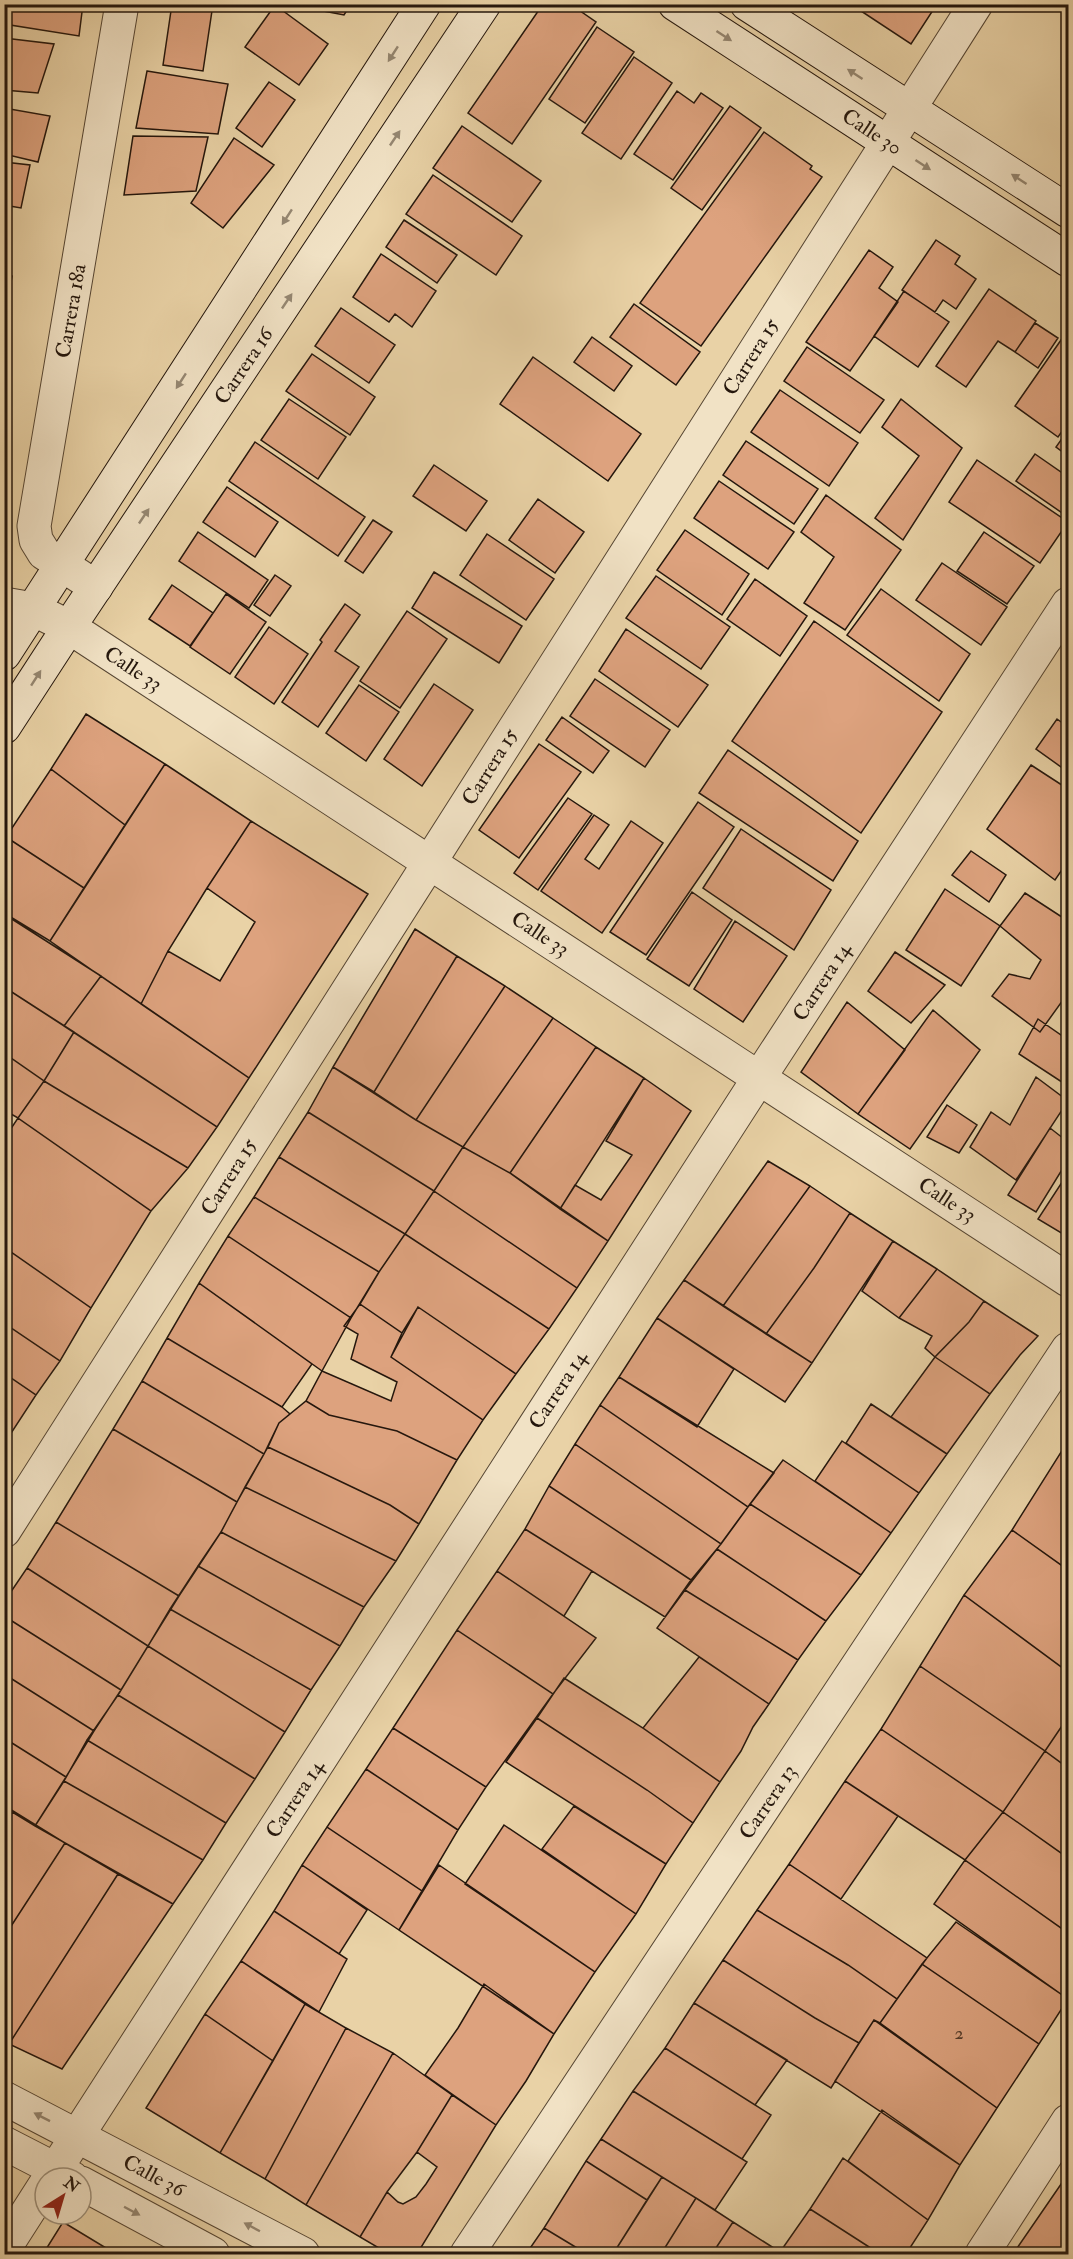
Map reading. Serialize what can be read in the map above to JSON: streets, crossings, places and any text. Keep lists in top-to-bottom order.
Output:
{
  "streets": {
    "street": [
      "Calle 30",
      "Carrera 18a",
      "Carrera 15",
      "Carrera 16",
      "Calle 33",
      "Carrera 14",
      "Carrera 13",
      "Calle 36"
    ]
  },
  "crossings": [
    ["Calle 30", "Carrera 15"],
    ["Carrera 18a", "Carrera 16"],
    ["Carrera 15", "Calle 33"],
    ["Carrera 16", "Calle 33"],
    ["Calle 33", "Carrera 14"],
    ["Carrera 14", "Calle 36"]
  ],
  "house_numbers": ["2"],
  "north": "top right"
}
